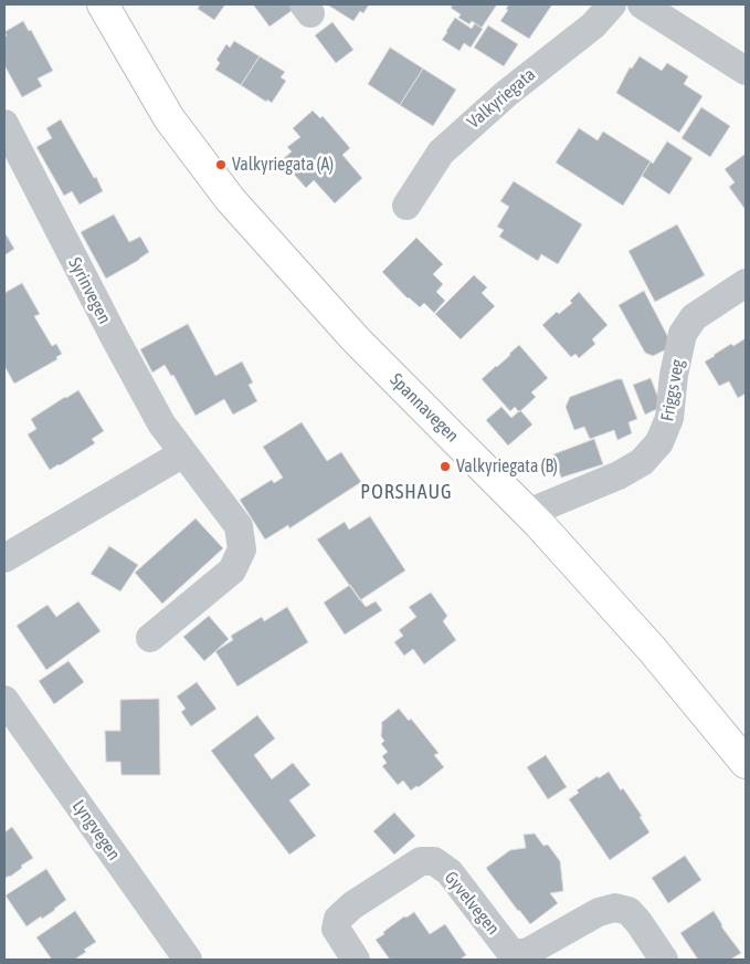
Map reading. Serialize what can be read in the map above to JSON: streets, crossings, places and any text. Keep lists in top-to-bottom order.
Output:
{
  "streets": {
    "main road": ["Spannavegen"],
    "street": [
      "Valkyriegata",
      "Syrinvegen",
      "Friggs veg",
      "Lyngvegen",
      "Gyvelvegen"
    ]
  },
  "crossings": [
    ["Friggs veg", "Spannavegen"]
  ],
  "districts": ["PORSHAUG"],
  "places": ["Valkyriegata (A)", "Valkyriegata (B)"]
}
